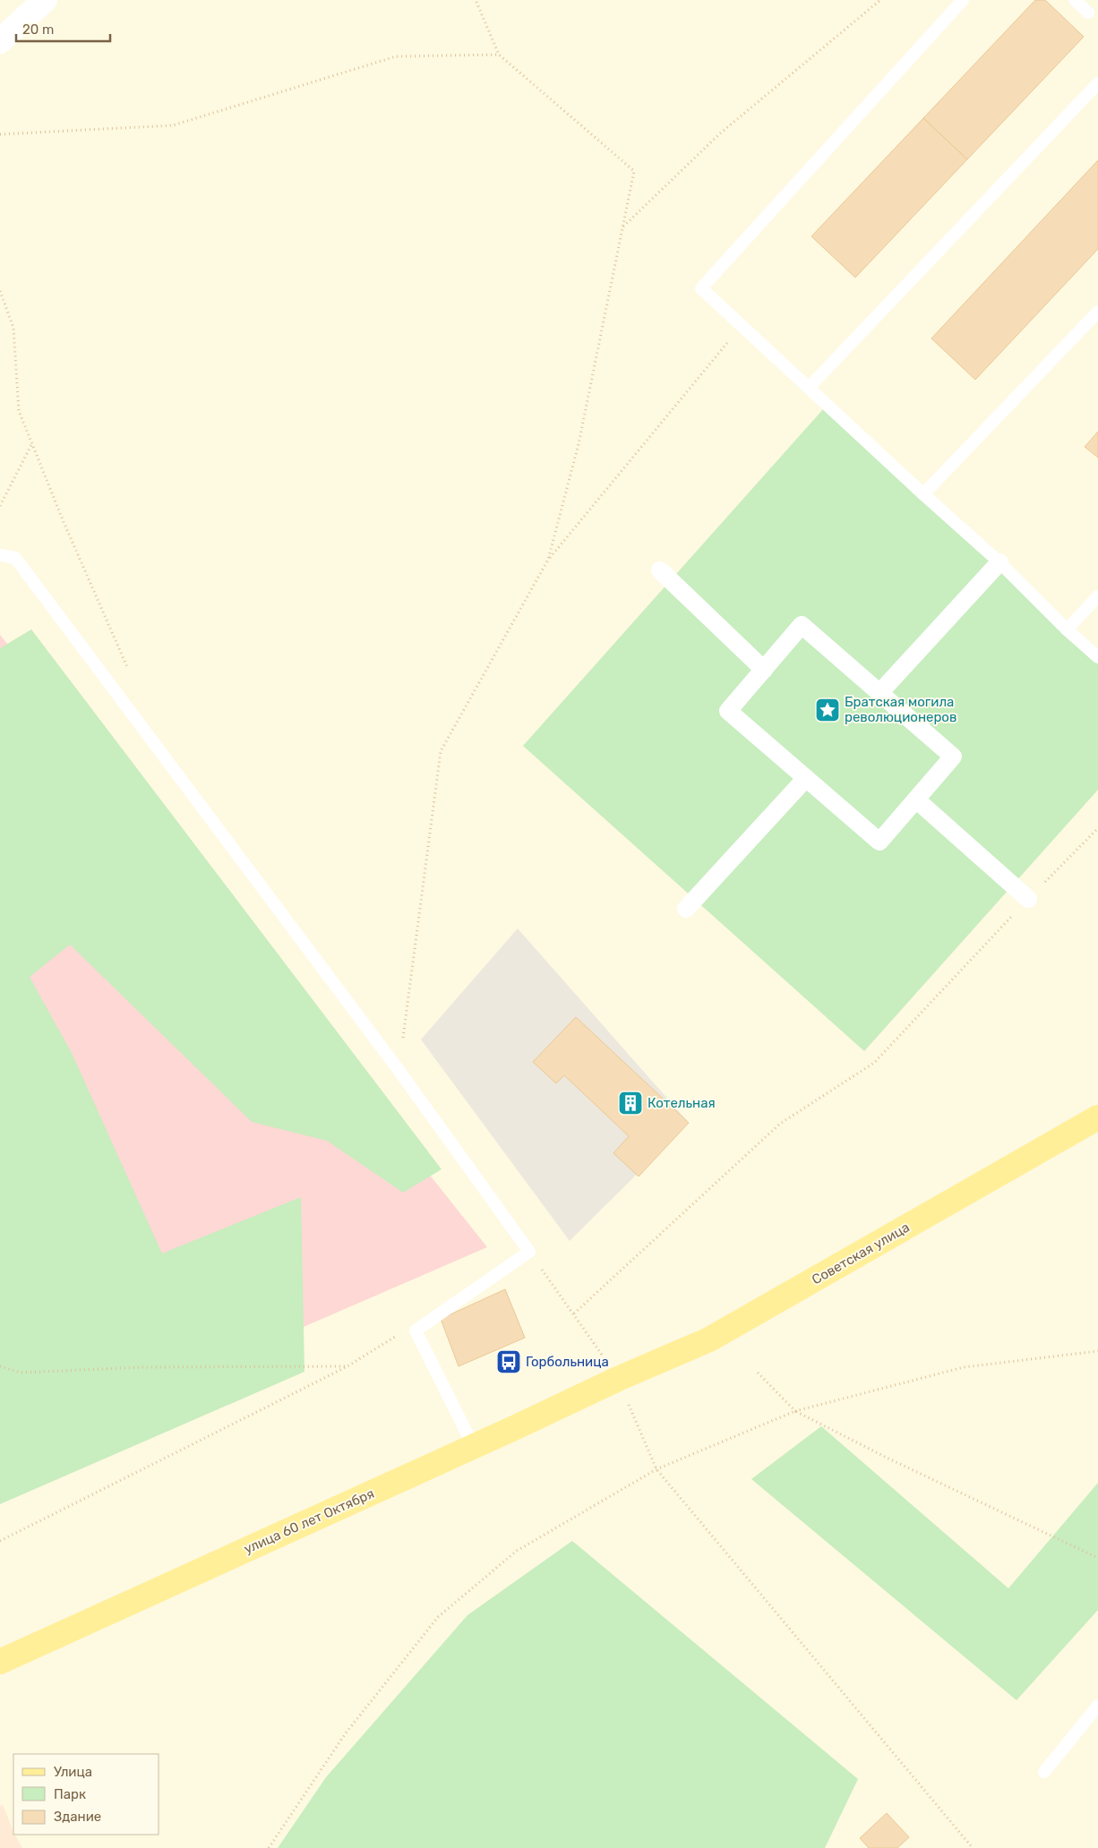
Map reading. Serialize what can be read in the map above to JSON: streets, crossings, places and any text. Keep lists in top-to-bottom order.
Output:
{
  "streets": {
    "main road": ["Советская улица", "улица 60 лет Октября"]
  },
  "crossings": [
    ["Советская улица", "улица 60 лет Октября"]
  ],
  "places": {
    "place": ["Братская могила революционеров"],
    "building": ["Котельная"],
    "bus stop": ["Горбольница"]
  },
  "legend": ["Улица", "Парк", "Здание"],
  "scale_bar": "20 m"
}
